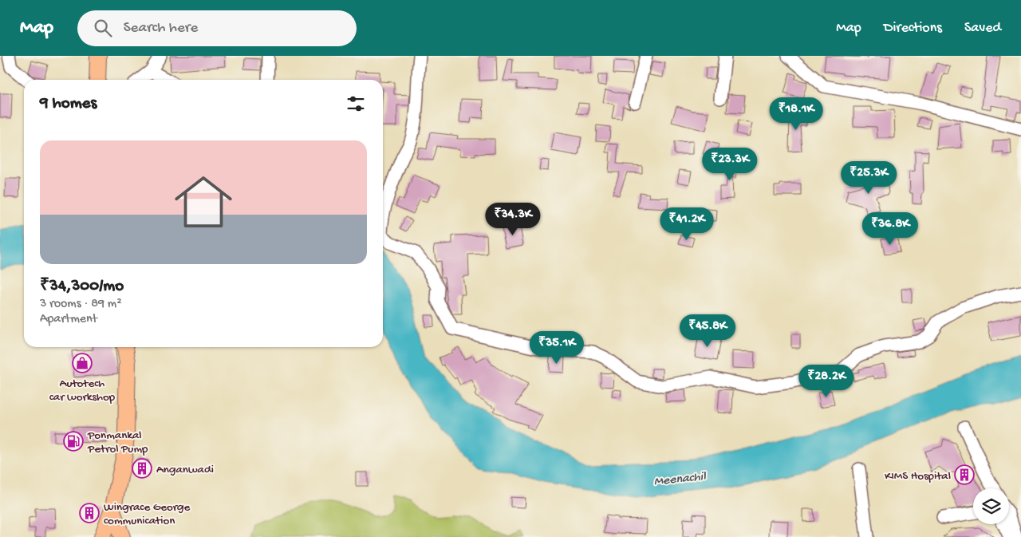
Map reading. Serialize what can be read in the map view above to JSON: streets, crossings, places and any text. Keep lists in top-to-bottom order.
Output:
{
  "water": ["Meenachil"],
  "places": {
    "shop": ["Autotech car workshop"],
    "fuel station": ["Ponmankal Petrol Pump"],
    "building": ["Anganwadi", "KIMS Hospital", "Wingrace George communication"]
  },
  "page": {
    "header": "Map",
    "search": "Search here",
    "nav": ["Map", "Directions", "Saved"],
    "heading": "9 homes",
    "price": [
      "₹18.1K",
      "₹23.3K",
      "₹25.3K",
      "₹34.3K",
      "₹41.2K",
      "₹36.8K",
      "₹45.8K",
      "₹35.1K",
      "₹28.2K"
    ],
    "list": [
      {
        "name": "₹34,300/mo",
        "note": "3 rooms · 89 m² · Apartment"
      }
    ]
  }
}
